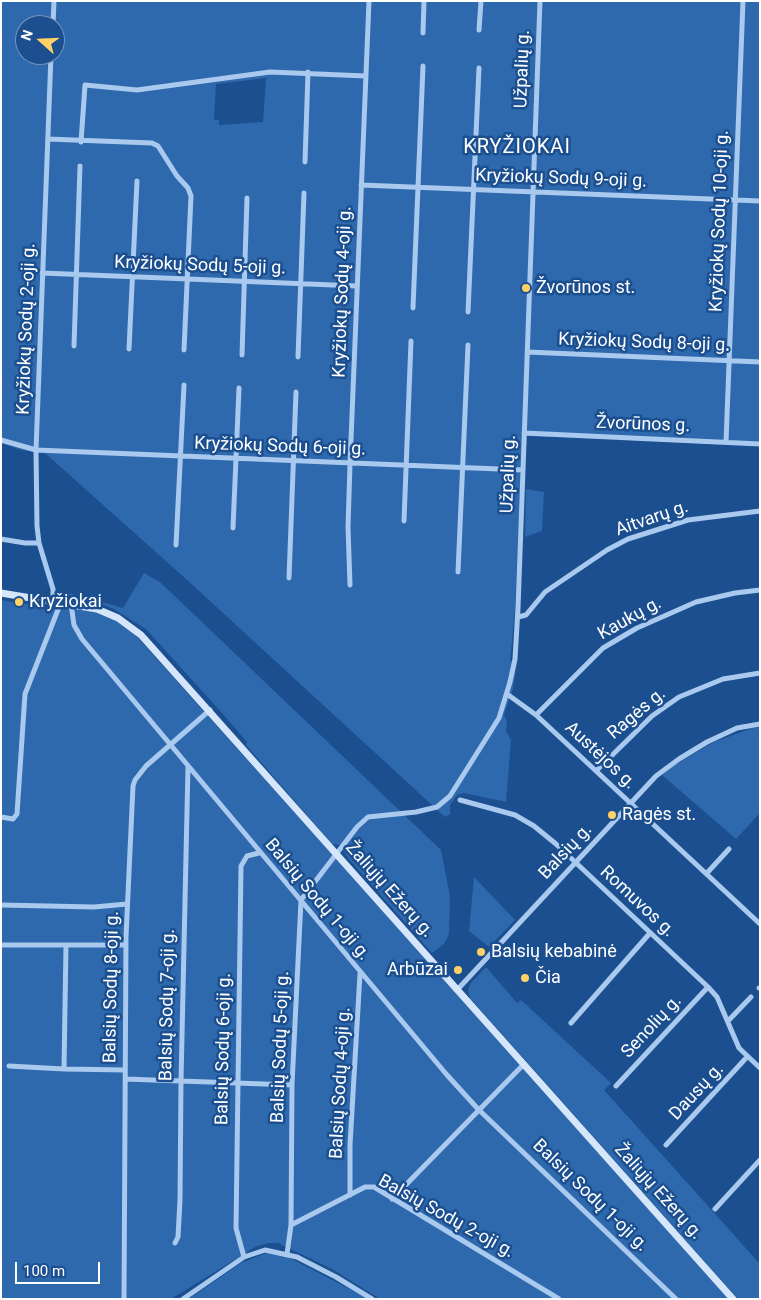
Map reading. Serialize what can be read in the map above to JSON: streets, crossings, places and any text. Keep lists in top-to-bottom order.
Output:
{
  "streets": {
    "main road": ["Žaliųjų Ežerų g."],
    "street": [
      "Užpalių g.",
      "Kryžiokų Sodų 9-oji g.",
      "Kryžiokų Sodų 10-oji g.",
      "Kryžiokų Sodų 5-oji g.",
      "Kryžiokų Sodų 4-oji g.",
      "Kryžiokų Sodų 2-oji g.",
      "Kryžiokų Sodų 8-oji g.",
      "Žvorūnos g.",
      "Kryžiokų Sodų 6-oji g.",
      "Aitvarų g.",
      "Kaukų g.",
      "Ragės g.",
      "Austėjos g.",
      "Balsių g.",
      "Balsių Sodų 1-oji g.",
      "Romuvos g.",
      "Balsių Sodų 8-oji g.",
      "Balsių Sodų 7-oji g.",
      "Senolių g.",
      "Balsių Sodų 5-oji g.",
      "Balsių Sodų 6-oji g.",
      "Balsių Sodų 4-oji g.",
      "Dausų g.",
      "Balsių Sodų 2-oji g."
    ]
  },
  "crossings": [
    ["Užpalių g.", "Kryžiokų Sodų 9-oji g."],
    ["Užpalių g.", "Kryžiokų Sodų 8-oji g."],
    ["Užpalių g.", "Žvorūnos g."],
    ["Užpalių g.", "Kryžiokų Sodų 6-oji g."],
    ["Užpalių g.", "Aitvarų g."],
    ["Užpalių g.", "Austėjos g."],
    ["Užpalių g.", "Žaliųjų Ežerų g."],
    ["Kryžiokų Sodų 9-oji g.", "Kryžiokų Sodų 10-oji g."],
    ["Kryžiokų Sodų 9-oji g.", "Kryžiokų Sodų 4-oji g."],
    ["Kryžiokų Sodų 10-oji g.", "Kryžiokų Sodų 8-oji g."],
    ["Kryžiokų Sodų 10-oji g.", "Žvorūnos g."],
    ["Kryžiokų Sodų 5-oji g.", "Kryžiokų Sodų 4-oji g."],
    ["Kryžiokų Sodų 5-oji g.", "Kryžiokų Sodų 2-oji g."],
    ["Kryžiokų Sodų 4-oji g.", "Kryžiokų Sodų 6-oji g."],
    ["Kryžiokų Sodų 2-oji g.", "Kryžiokų Sodų 6-oji g."],
    ["Kryžiokų Sodų 2-oji g.", "Žaliųjų Ežerų g."],
    ["Kaukų g.", "Austėjos g."],
    ["Ragės g.", "Austėjos g."],
    ["Austėjos g.", "Balsių g."],
    ["Balsių g.", "Žaliųjų Ežerų g."],
    ["Balsių g.", "Romuvos g."],
    ["Žaliųjų Ežerų g.", "Balsių Sodų 1-oji g."],
    ["Žaliųjų Ežerų g.", "Balsių Sodų 8-oji g."],
    ["Balsių Sodų 1-oji g.", "Balsių Sodų 8-oji g."],
    ["Balsių Sodų 1-oji g.", "Balsių Sodų 7-oji g."],
    ["Balsių Sodų 1-oji g.", "Balsių Sodų 5-oji g."],
    ["Balsių Sodų 1-oji g.", "Balsių Sodų 6-oji g."],
    ["Balsių Sodų 1-oji g.", "Balsių Sodų 4-oji g."],
    ["Romuvos g.", "Senolių g."],
    ["Romuvos g.", "Dausų g."],
    ["Balsių Sodų 5-oji g.", "Balsių Sodų 2-oji g."],
    ["Balsių Sodų 4-oji g.", "Balsių Sodų 2-oji g."]
  ],
  "districts": ["KRYŽIOKAI"],
  "places": [
    "Žvorūnos st.",
    "Kryžiokai",
    "Ragės st.",
    "Balsių kebabinė",
    "Arbūzai",
    "Čia"
  ],
  "scale_bar": "100 m",
  "north": "left"
}
